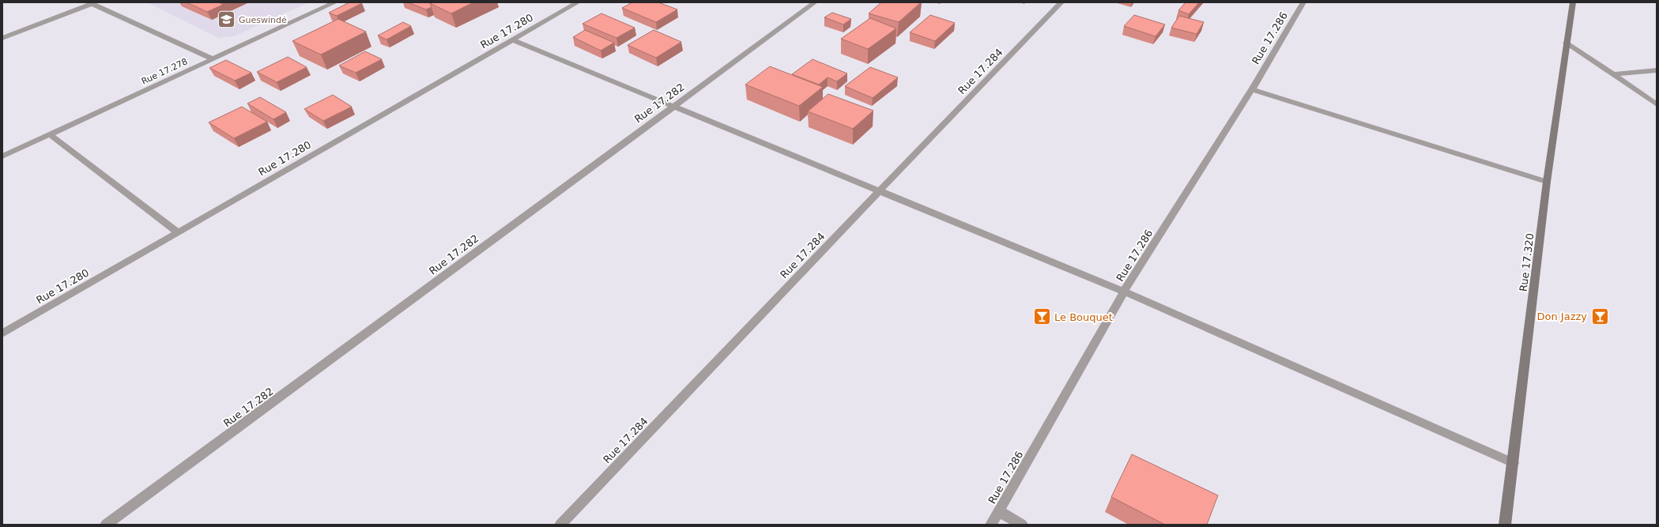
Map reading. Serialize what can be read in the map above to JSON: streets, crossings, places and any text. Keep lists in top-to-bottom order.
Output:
{
  "streets": {
    "street": [
      "Rue 17.280",
      "Rue 17.286",
      "Rue 17.278",
      "Rue 17.284",
      "Rue 17.282",
      "Rue 17.320"
    ]
  },
  "places": {
    "school or university": ["Gueswindé"],
    "bar": ["Don Jazzy", "Le Bouquet"]
  }
}
